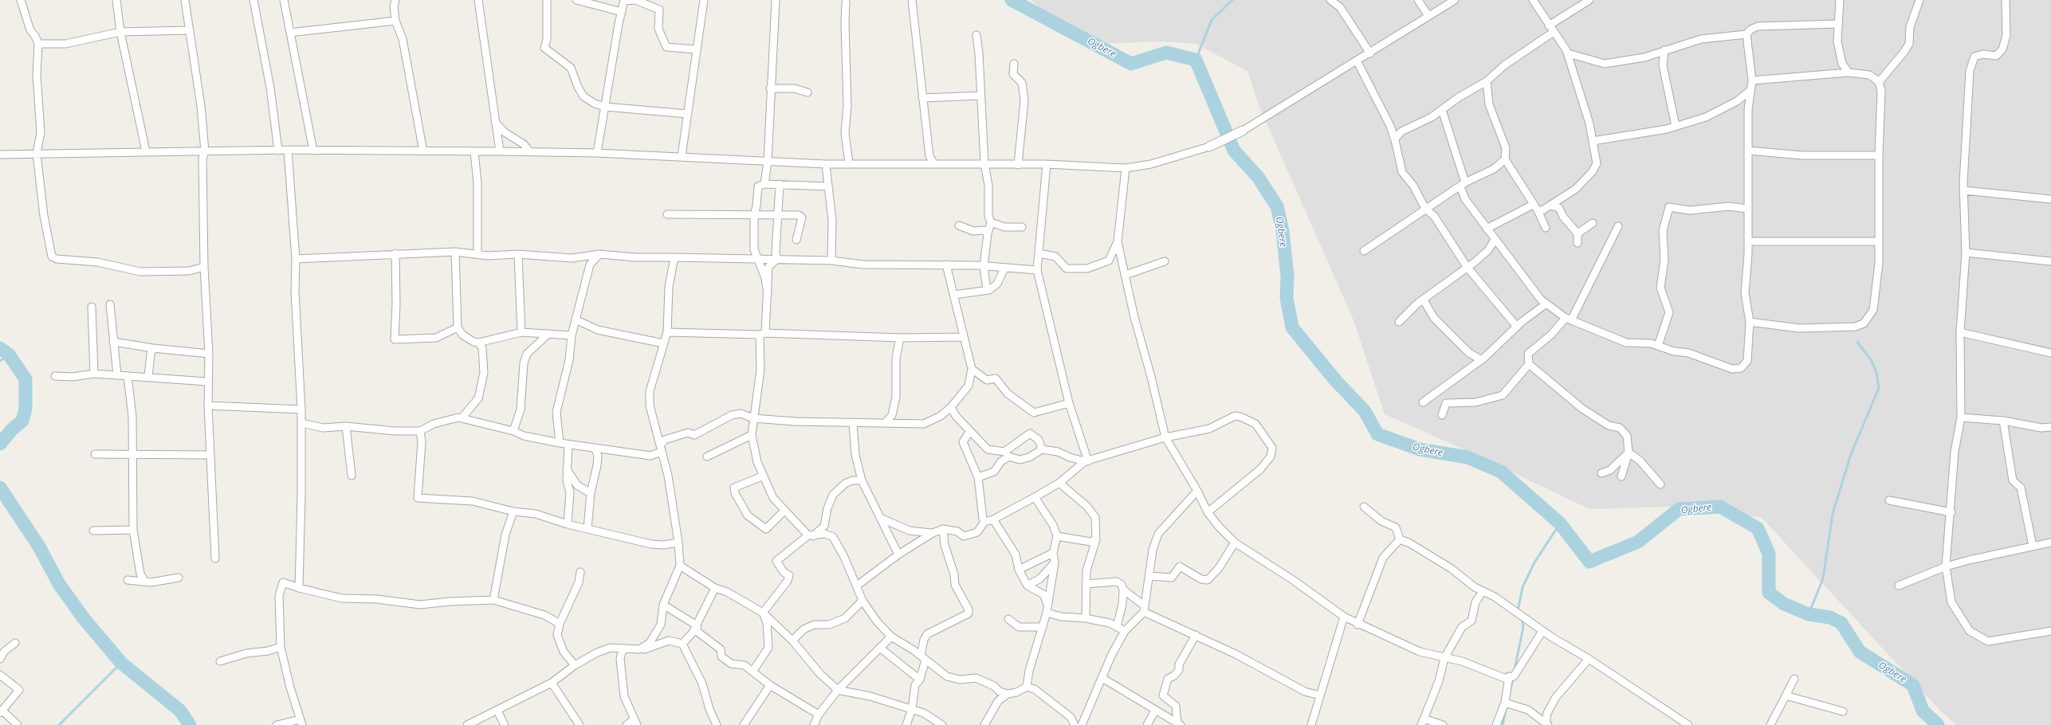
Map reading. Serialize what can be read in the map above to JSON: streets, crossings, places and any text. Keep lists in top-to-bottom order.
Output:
{
  "water": ["Ogbere"]
}
